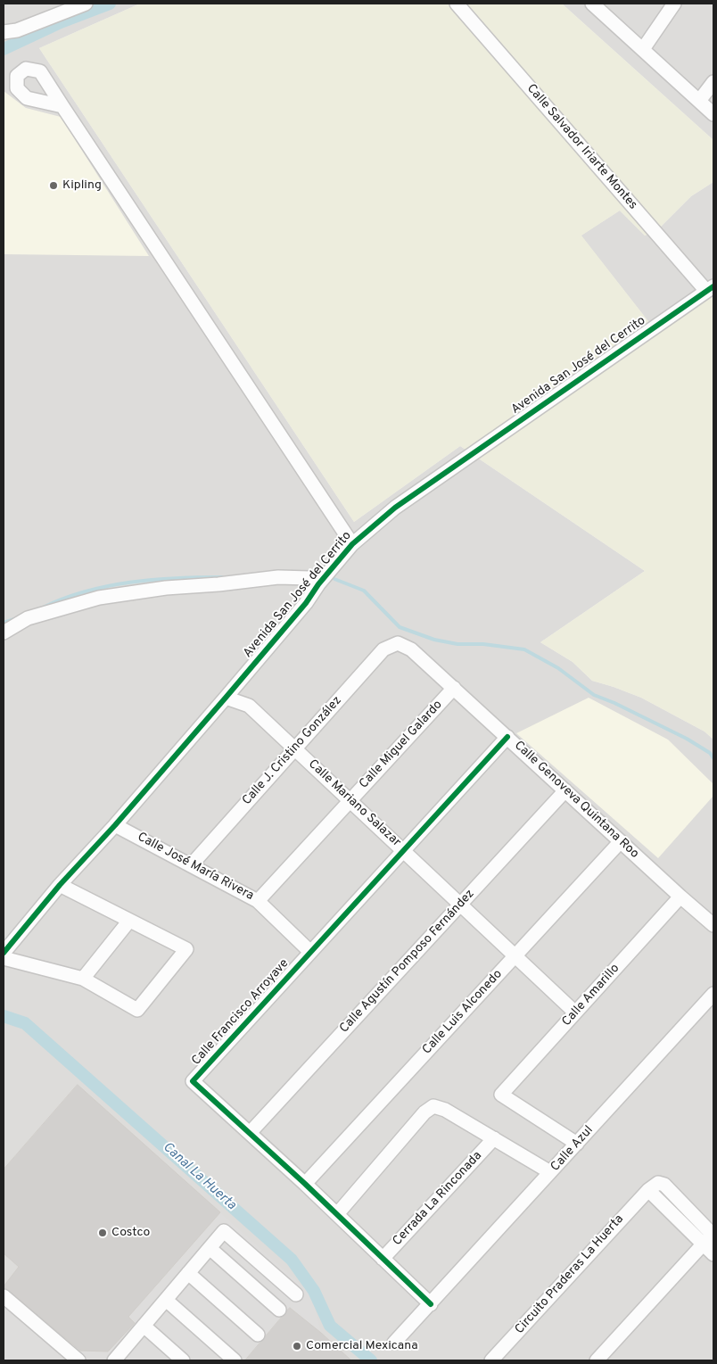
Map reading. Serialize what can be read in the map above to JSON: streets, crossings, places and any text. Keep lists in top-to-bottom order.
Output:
{
  "streets": {
    "street": [
      "Calle Salvador Iriarte Montes",
      "Avenida San José del Cerrito",
      "Calle Miguel Galardo",
      "Calle J. Cristino González",
      "Calle Genoveva Quintana Roo",
      "Calle Mariano Salazar",
      "Calle José María Rivera",
      "Calle Agustín Pomposo Fernández",
      "Calle Amarillo",
      "Calle Francisco Arroyave",
      "Calle Luis Alconedo",
      "Calle Azul",
      "Cerrada La Rinconada",
      "Circuito Praderas La Huerta"
    ]
  },
  "crossings": [
    ["Calle Salvador Iriarte Montes", "Avenida San José del Cerrito"],
    ["Avenida San José del Cerrito", "Calle Mariano Salazar"],
    ["Avenida San José del Cerrito", "Calle José María Rivera"],
    ["Calle Miguel Galardo", "Calle Genoveva Quintana Roo"],
    ["Calle Miguel Galardo", "Calle Mariano Salazar"],
    ["Calle Miguel Galardo", "Calle José María Rivera"],
    ["Calle J. Cristino González", "Calle Genoveva Quintana Roo"],
    ["Calle J. Cristino González", "Calle Mariano Salazar"],
    ["Calle J. Cristino González", "Calle José María Rivera"],
    ["Calle Genoveva Quintana Roo", "Calle Agustín Pomposo Fernández"],
    ["Calle Genoveva Quintana Roo", "Calle Amarillo"],
    ["Calle Genoveva Quintana Roo", "Calle Francisco Arroyave"],
    ["Calle Genoveva Quintana Roo", "Calle Luis Alconedo"],
    ["Calle Mariano Salazar", "Calle Agustín Pomposo Fernández"],
    ["Calle Mariano Salazar", "Calle Amarillo"],
    ["Calle Mariano Salazar", "Calle Francisco Arroyave"],
    ["Calle Mariano Salazar", "Calle Luis Alconedo"],
    ["Calle José María Rivera", "Calle Francisco Arroyave"],
    ["Calle Agustín Pomposo Fernández", "Calle Francisco Arroyave"],
    ["Calle Amarillo", "Calle Azul"],
    ["Calle Francisco Arroyave", "Calle Luis Alconedo"],
    ["Calle Francisco Arroyave", "Calle Azul"],
    ["Calle Francisco Arroyave", "Cerrada La Rinconada"]
  ],
  "water": ["Canal La Huerta"],
  "places": ["Kipling", "Costco", "Comercial Mexicana"]
}
